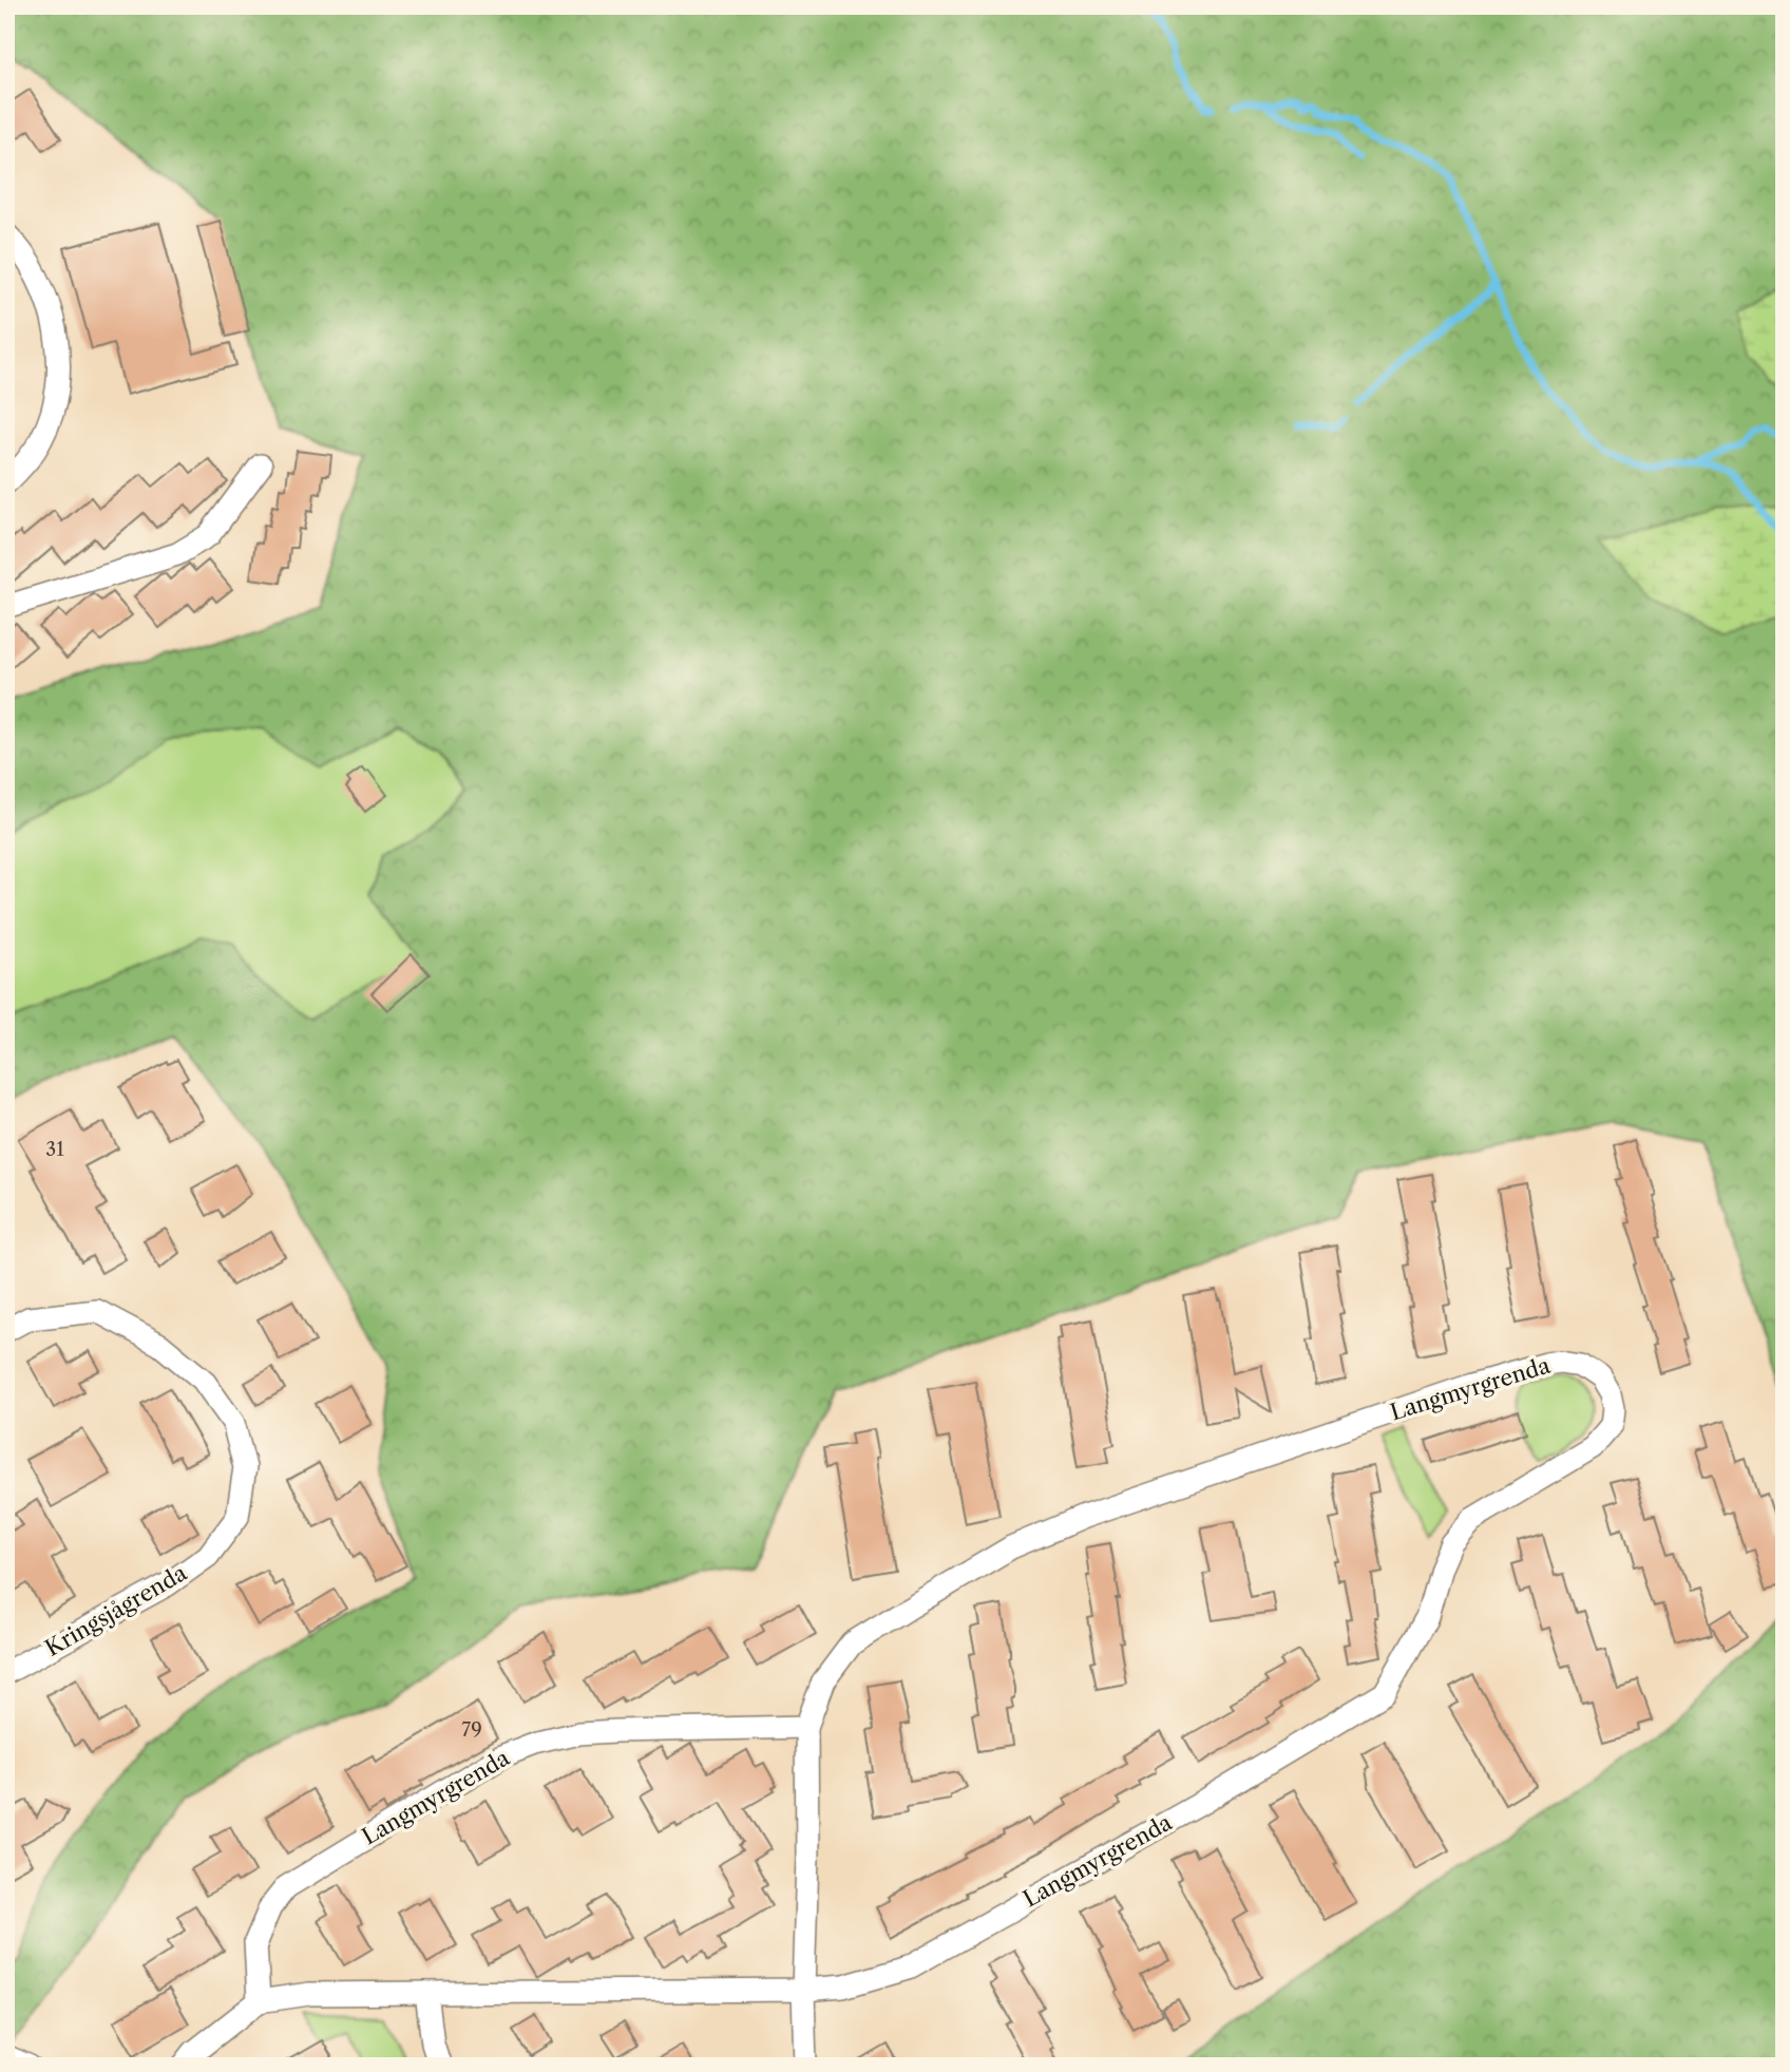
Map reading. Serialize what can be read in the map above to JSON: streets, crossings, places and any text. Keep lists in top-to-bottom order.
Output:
{
  "streets": {
    "street": ["Langmyrgrenda", "Kringsjågrenda"]
  },
  "house_numbers": ["31", "79"]
}
